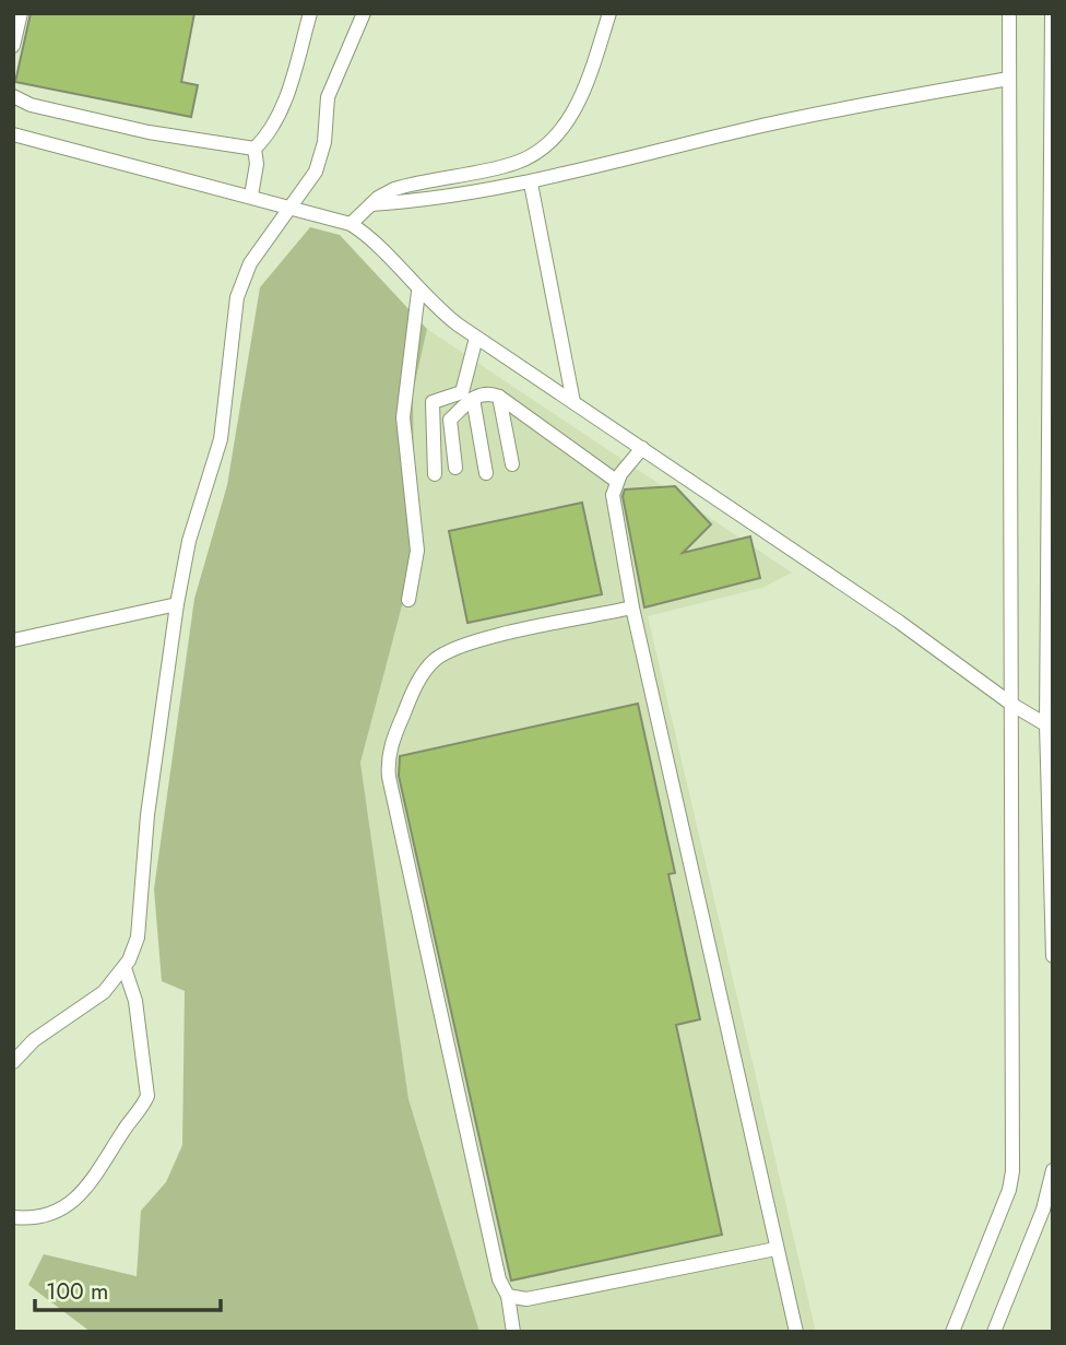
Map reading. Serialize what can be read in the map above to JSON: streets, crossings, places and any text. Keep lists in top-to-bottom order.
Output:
{
  "scale_bar": "100 m"
}
